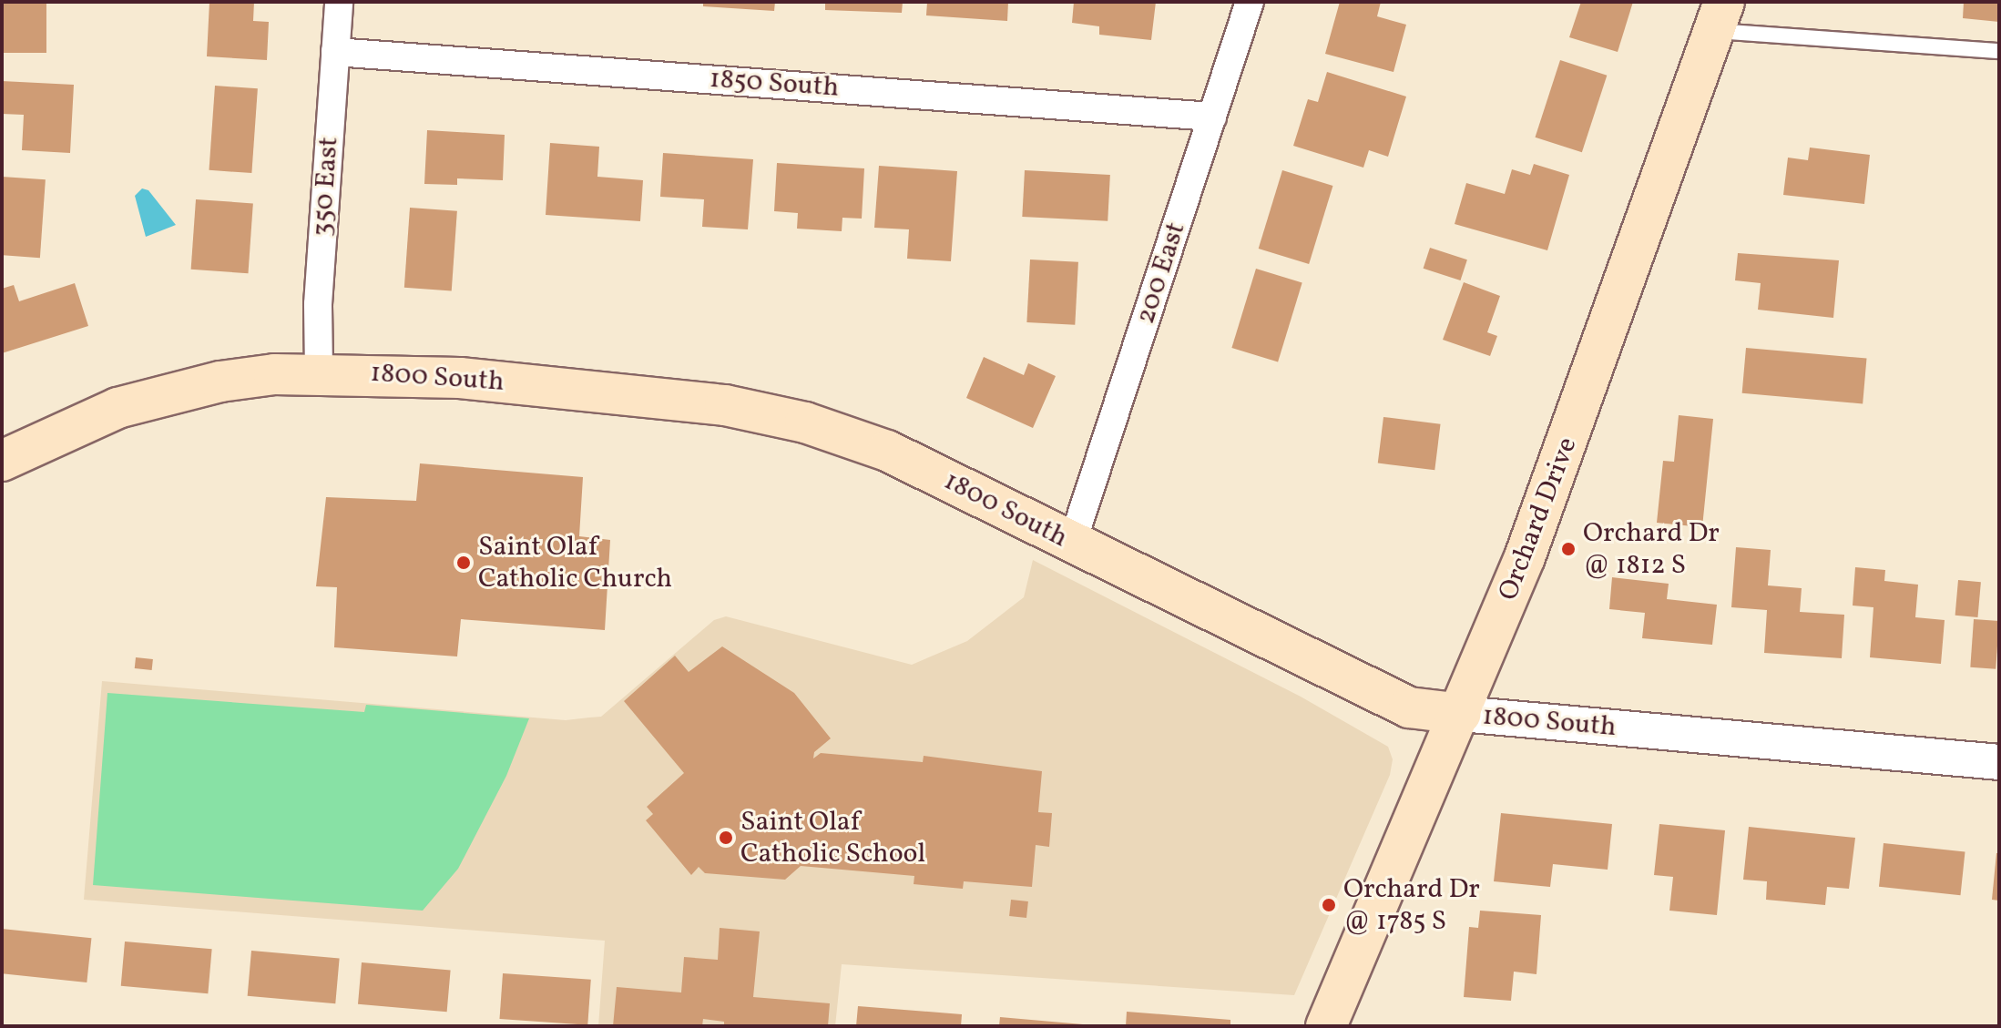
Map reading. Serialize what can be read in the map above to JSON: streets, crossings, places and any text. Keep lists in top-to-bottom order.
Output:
{
  "streets": {
    "main road": ["1800 South", "Orchard Drive"],
    "street": ["1850 South", "350 East", "200 East"]
  },
  "crossings": [
    ["1850 South", "350 East"],
    ["1850 South", "200 East"],
    ["350 East", "1800 South"],
    ["200 East", "1800 South"],
    ["1800 South", "Orchard Drive"]
  ],
  "places": [
    "Orchard Dr @ 1812 S",
    "Saint Olaf Catholic Church",
    "Saint Olaf Catholic School",
    "Orchard Dr @ 1785 S"
  ]
}
